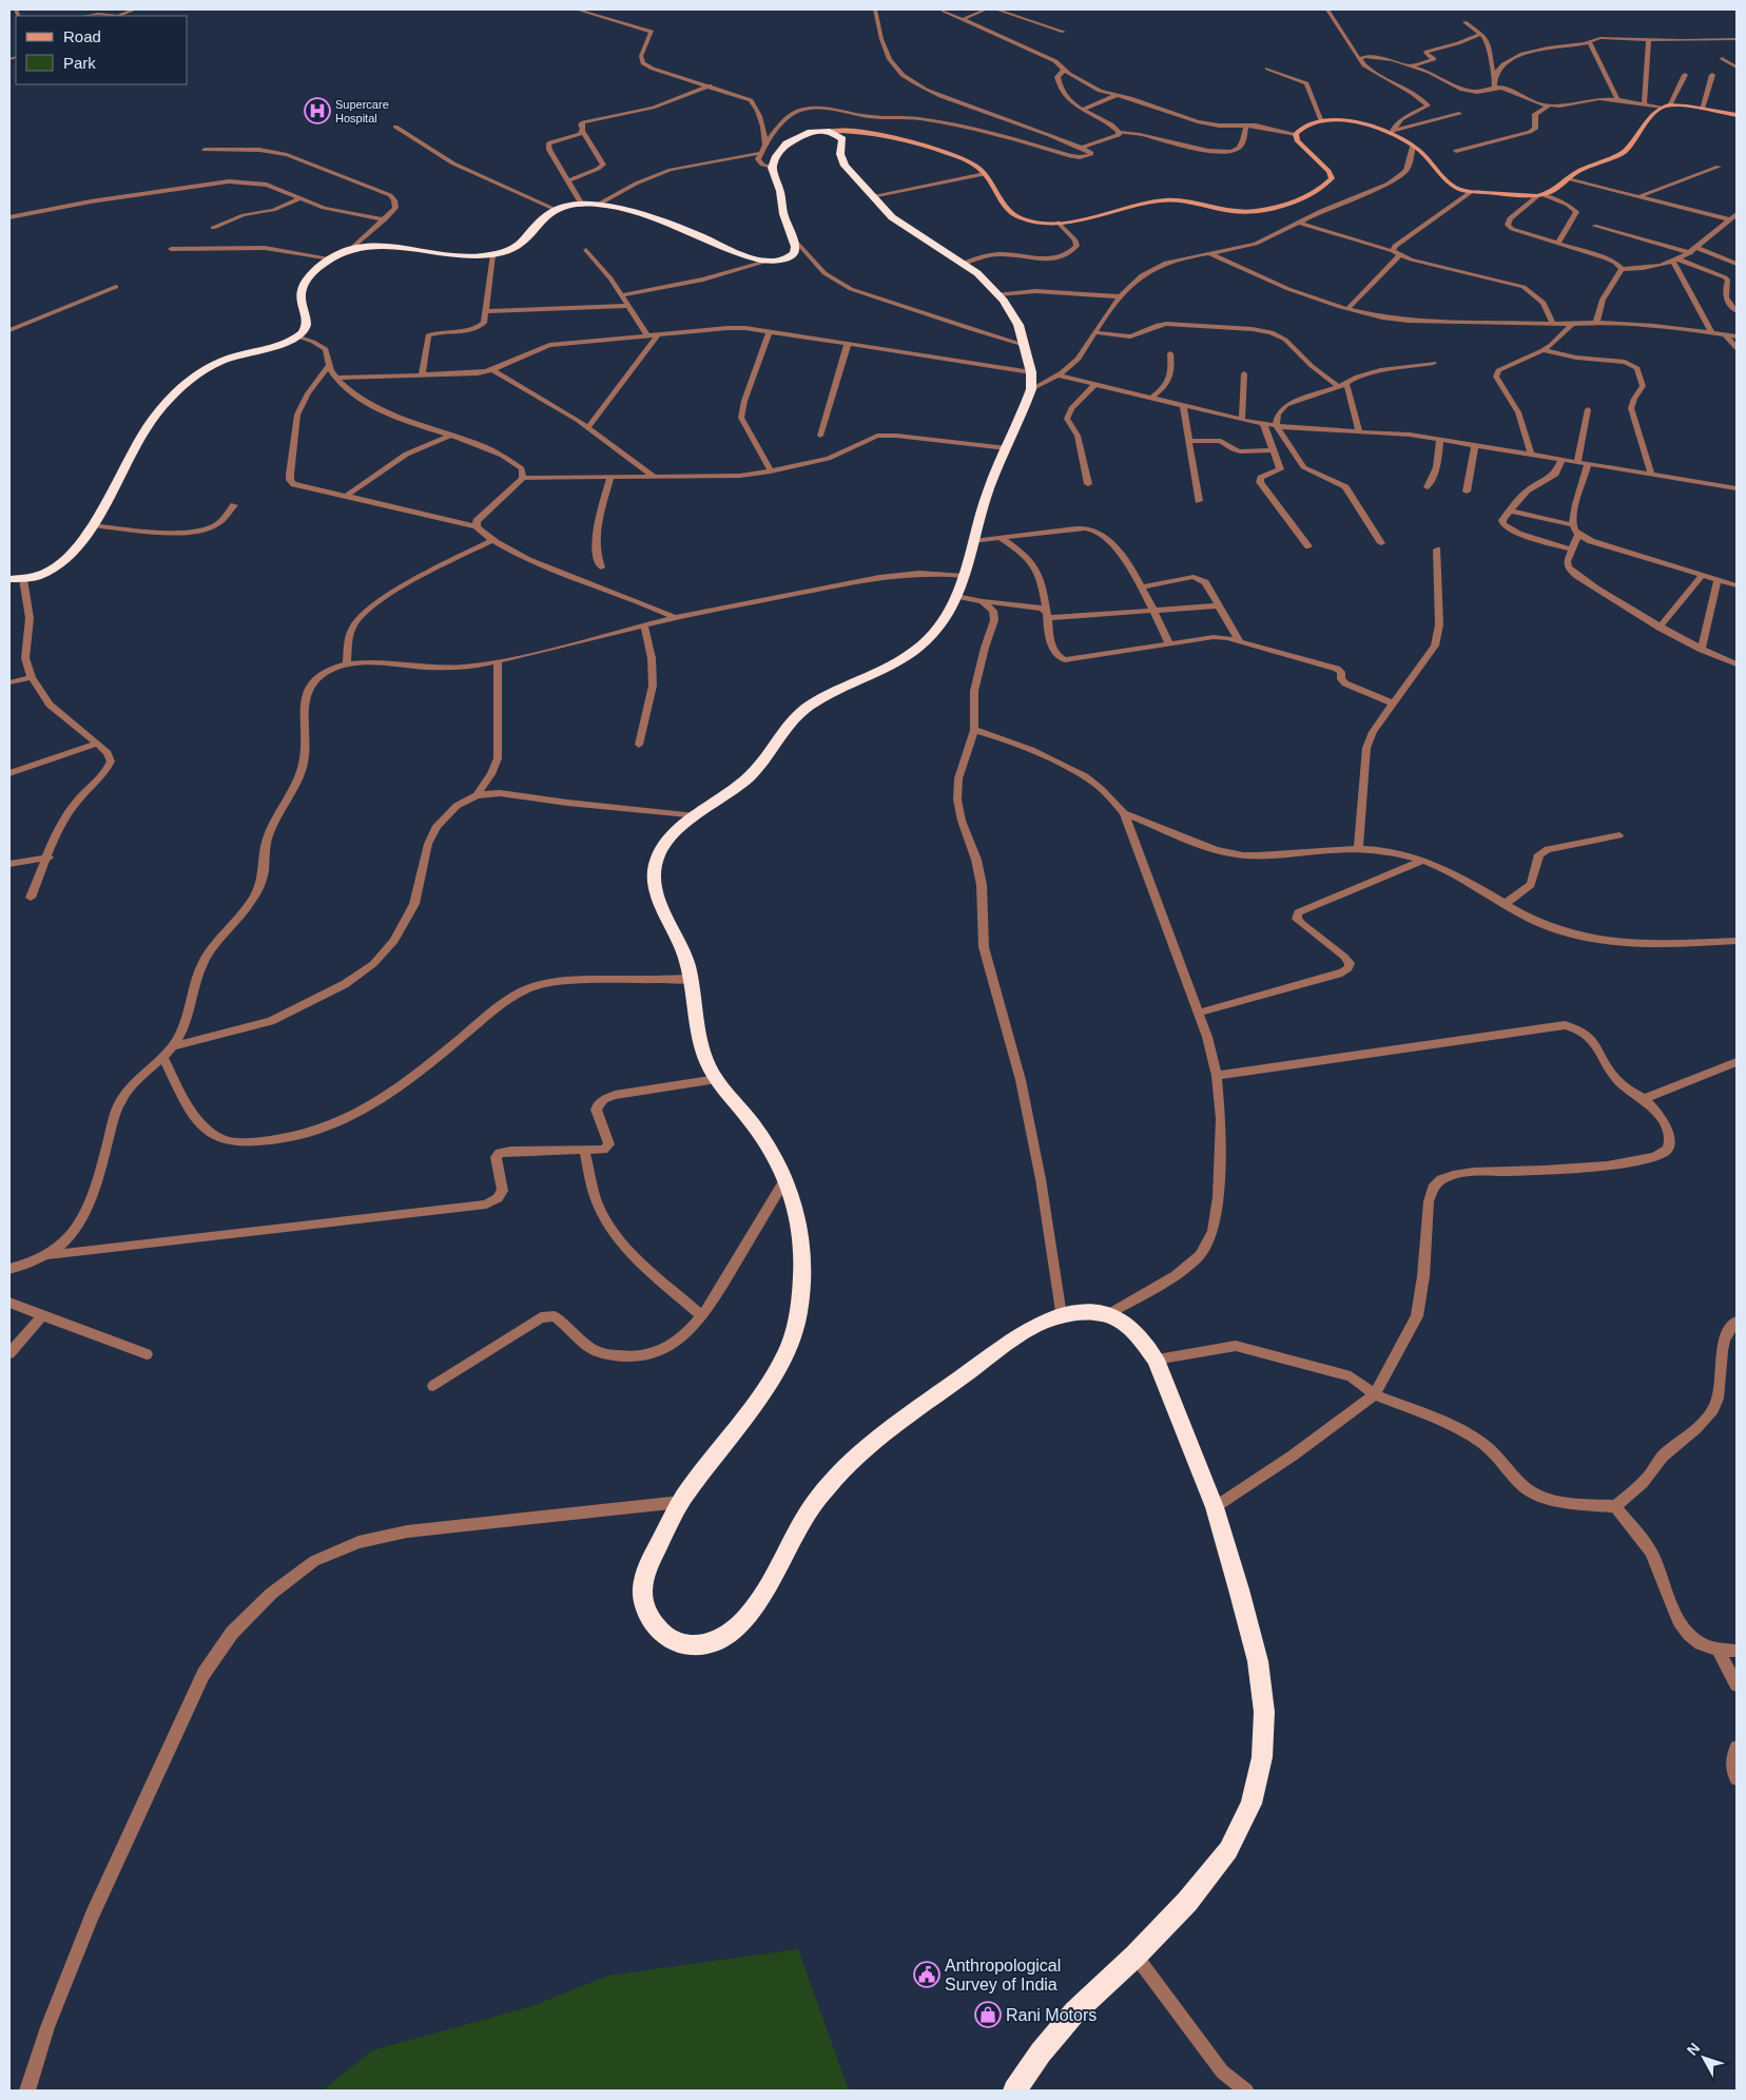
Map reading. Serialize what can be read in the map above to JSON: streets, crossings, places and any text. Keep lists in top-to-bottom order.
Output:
{
  "places": {
    "hospital": ["Supercare Hospital"],
    "public building": ["Anthropological Survey of India"],
    "shop": ["Rani Motors"]
  },
  "legend": ["Road", "Park"],
  "north": "top left"
}
